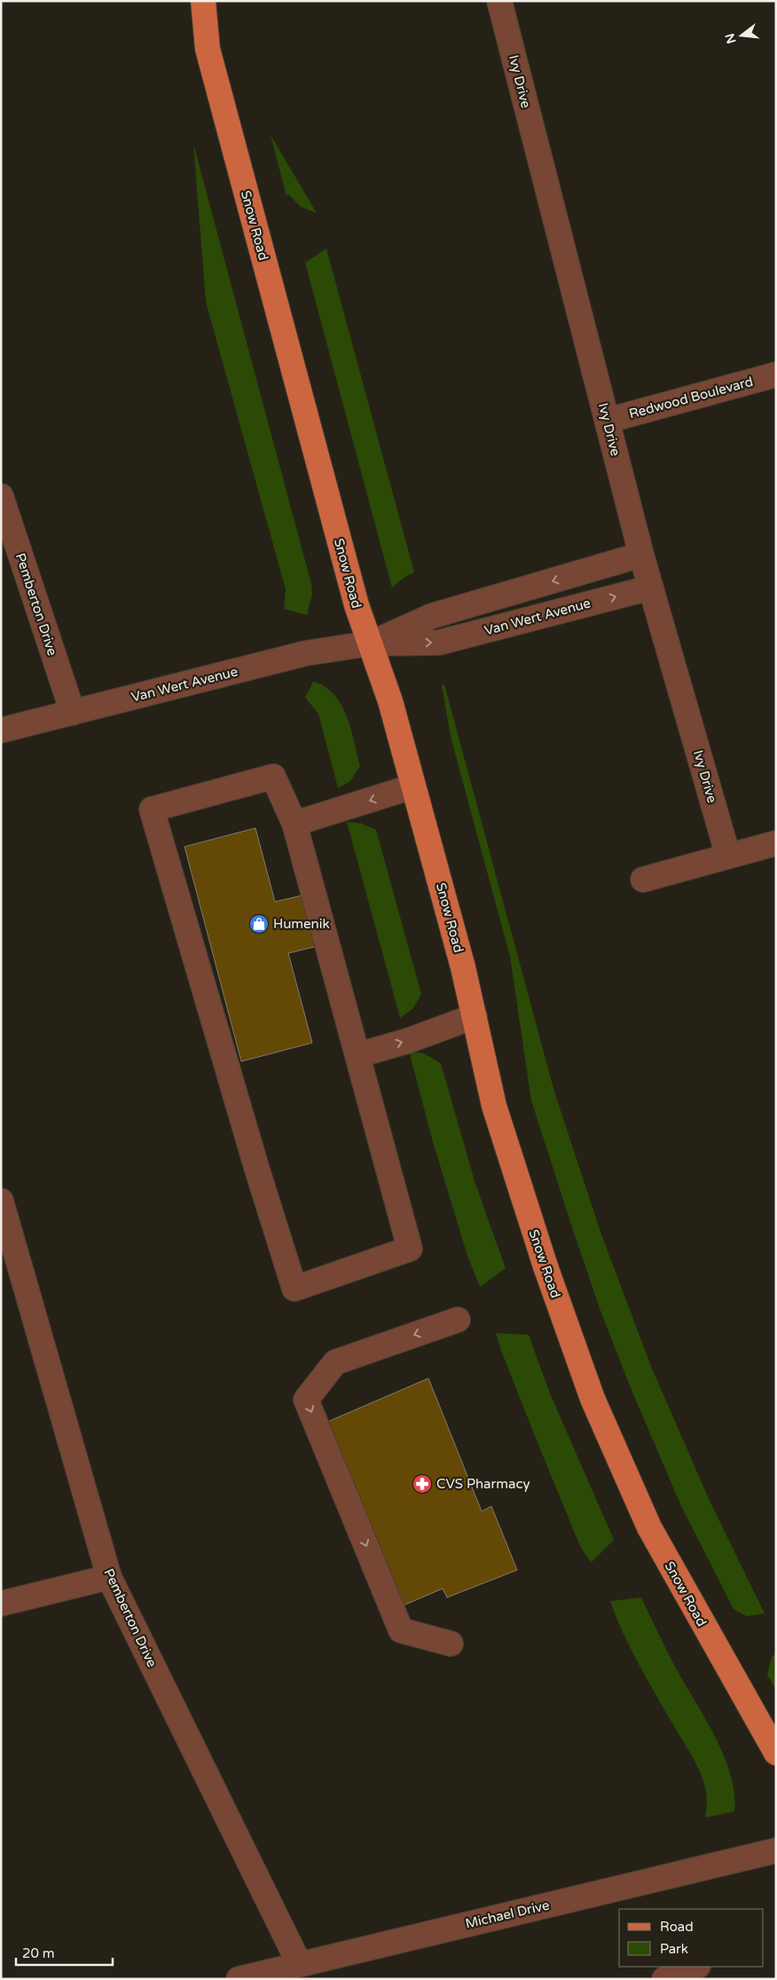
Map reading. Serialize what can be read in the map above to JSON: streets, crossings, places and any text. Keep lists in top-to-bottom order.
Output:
{
  "streets": {
    "main road": ["Snow Road"],
    "street": [
      "Ivy Drive",
      "Redwood Boulevard",
      "Pemberton Drive",
      "Van Wert Avenue",
      "Michael Drive"
    ]
  },
  "crossings": [
    ["Ivy Drive", "Redwood Boulevard"],
    ["Ivy Drive", "Van Wert Avenue"],
    ["Snow Road", "Van Wert Avenue"],
    ["Pemberton Drive", "Van Wert Avenue"],
    ["Pemberton Drive", "Michael Drive"]
  ],
  "places": {
    "shop": ["Humenik"],
    "pharmacy": ["CVS Pharmacy"]
  },
  "legend": ["Road", "Park"],
  "scale_bar": "20 m",
  "north": "left"
}
